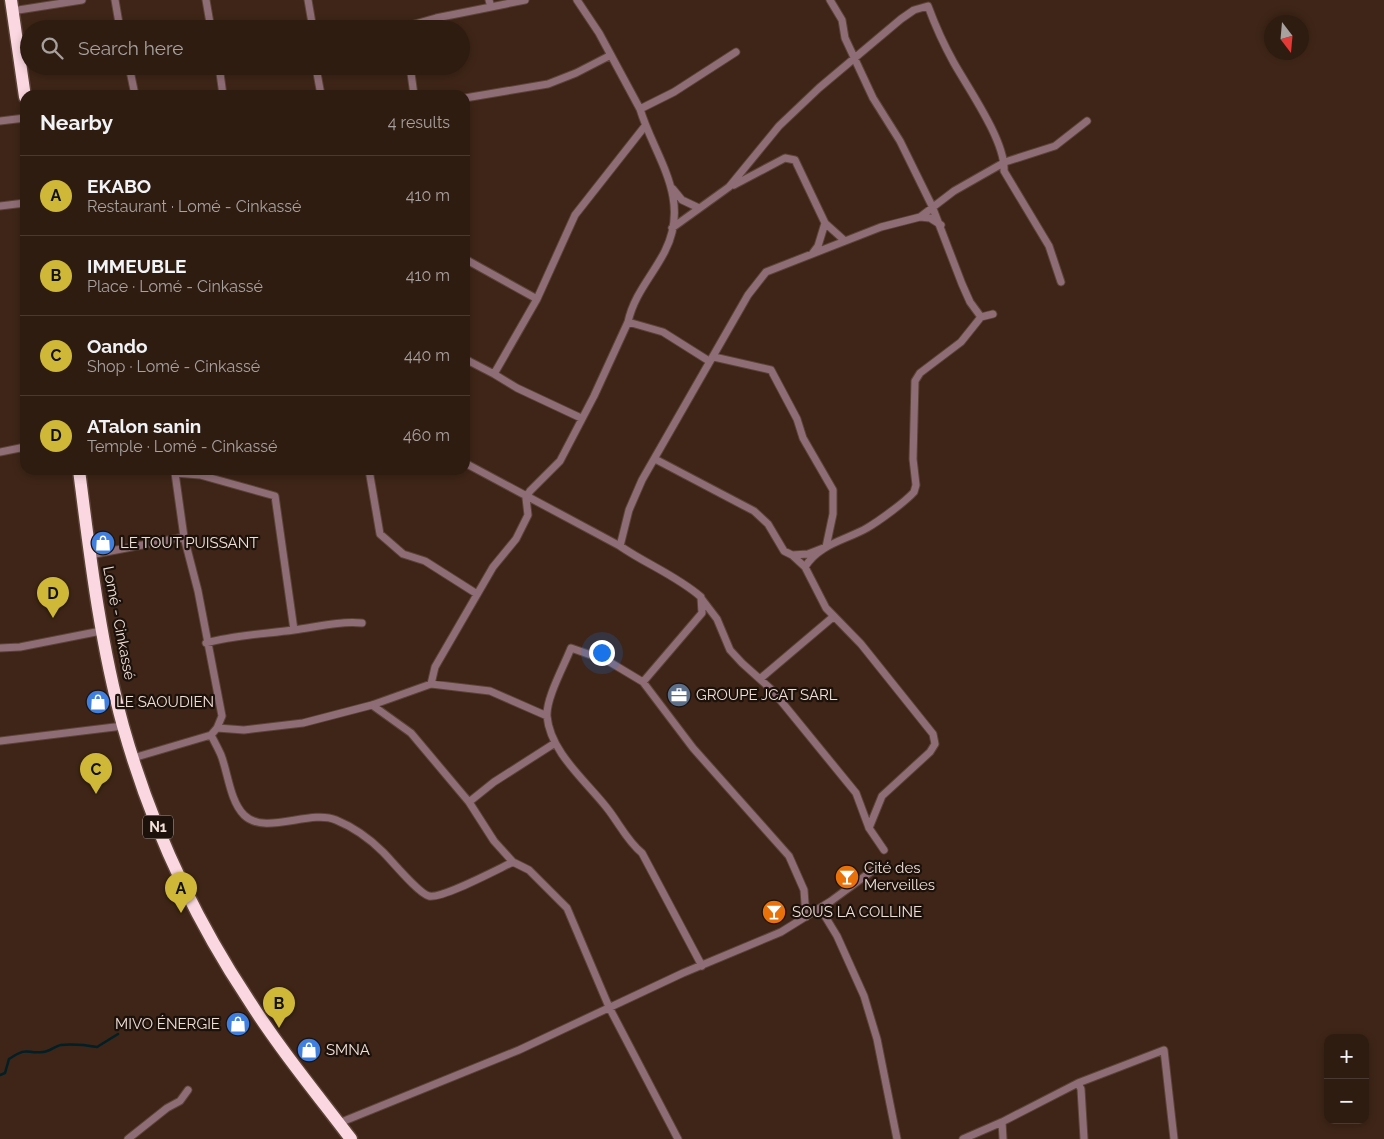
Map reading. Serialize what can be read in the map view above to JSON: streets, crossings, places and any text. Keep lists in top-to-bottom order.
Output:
{
  "streets": {
    "highway": ["Lomé - Cinkassé", "N1"]
  },
  "places": {
    "shop": [
      "LE TOUT PUISSANT",
      "LE SAOUDIEN",
      "MIVO ÉNERGIE",
      "SMNA"
    ],
    "office": ["GROUPE JCAT SARL"],
    "bar": ["Cité des Merveilles", "SOUS LA COLLINE"]
  },
  "north": "bottom",
  "page": {
    "search": "Search here",
    "heading": ["Nearby", "4 results"],
    "list": [
      {
        "mark": "A",
        "name": "EKABO",
        "note": "Restaurant · Lomé - Cinkassé",
        "value": "410 m"
      },
      {
        "mark": "B",
        "name": "IMMEUBLE",
        "note": "Place · Lomé - Cinkassé",
        "value": "410 m"
      },
      {
        "mark": "C",
        "name": "Oando",
        "note": "Shop · Lomé - Cinkassé",
        "value": "440 m"
      },
      {
        "mark": "D",
        "name": "ATalon sanin",
        "note": "Temple · Lomé - Cinkassé",
        "value": "460 m"
      }
    ],
    "pins": [
      "D",
      "C",
      "A",
      "B"
    ],
    "map_buttons": ["+", "−"]
  }
}
